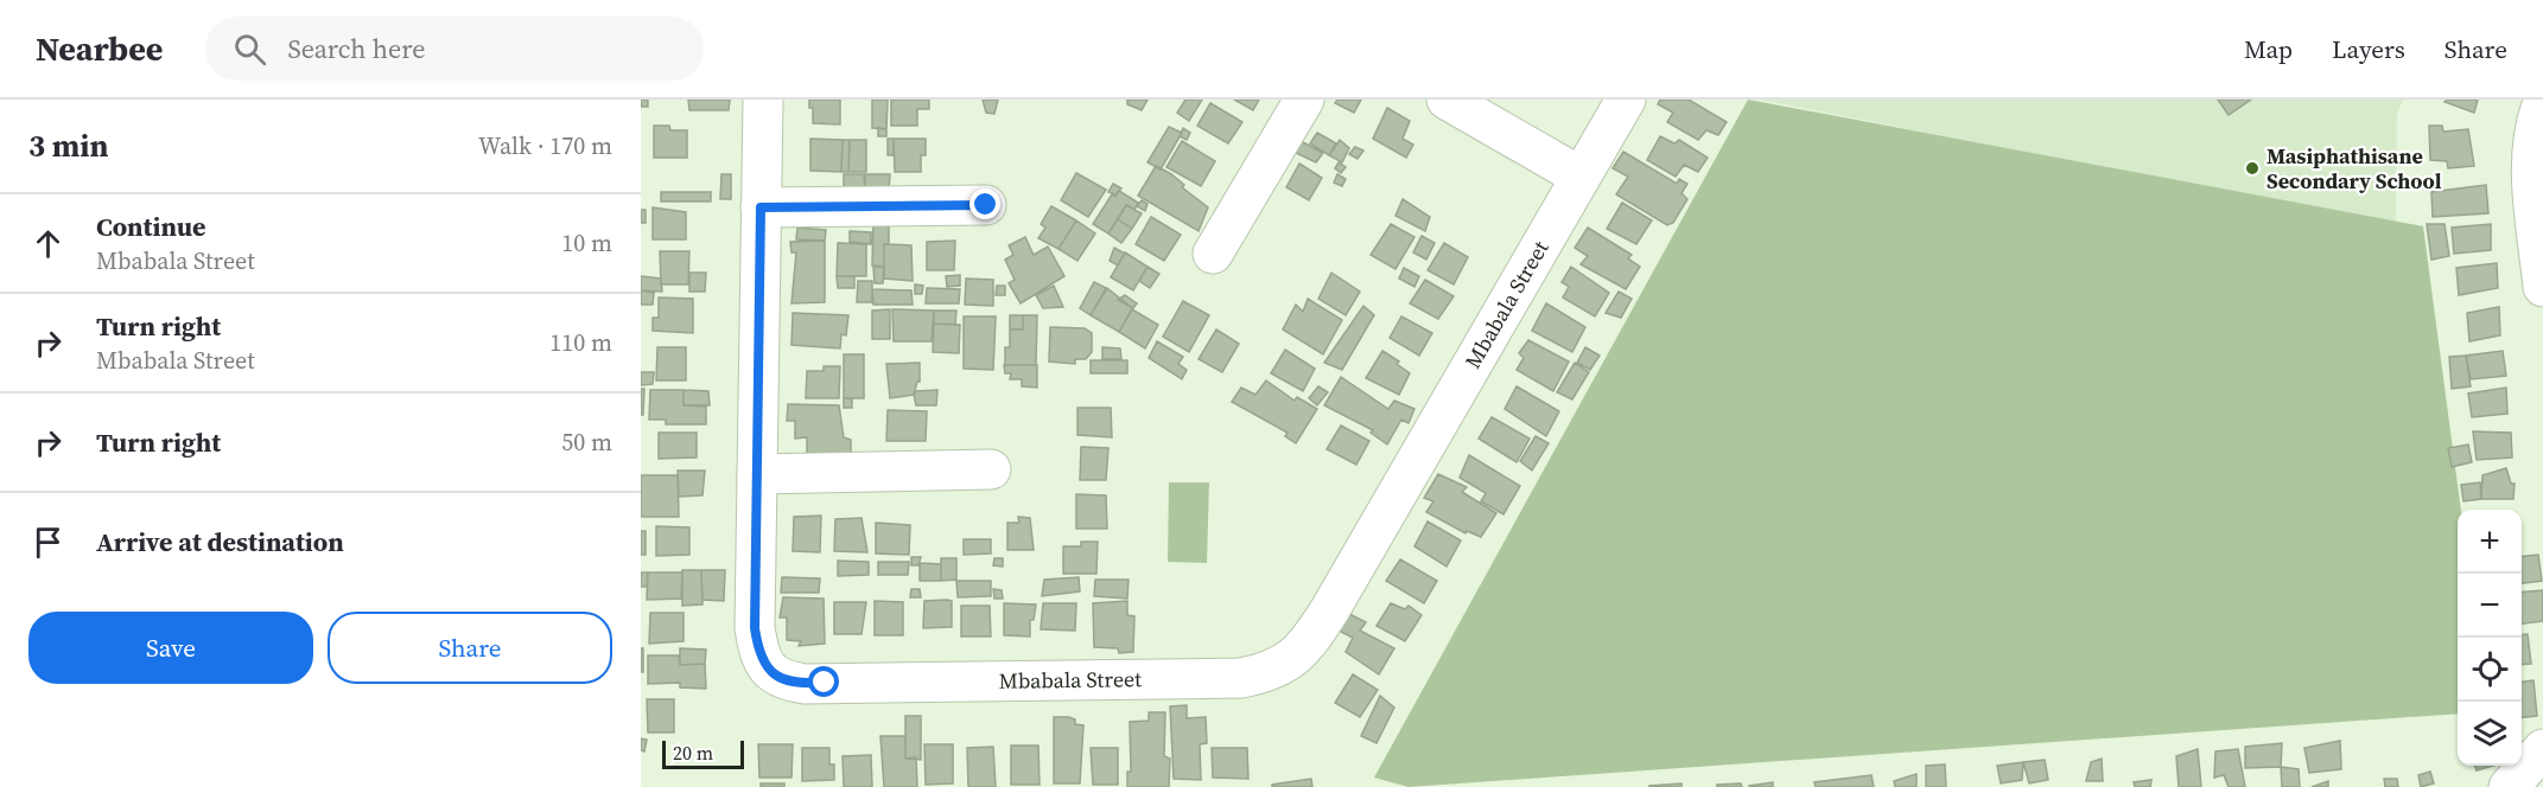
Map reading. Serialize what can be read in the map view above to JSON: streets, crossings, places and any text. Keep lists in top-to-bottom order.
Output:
{
  "streets": {
    "street": ["Mbabala Street"]
  },
  "places": ["Masiphathisane Secondary School"],
  "scale_bar": "20 m",
  "page": {
    "header": "Nearbee",
    "search": "Search here",
    "nav": ["Map", "Layers", "Share"],
    "heading": ["3 min", "Walk · 170 m"],
    "list": [
      ["Continue", "Mbabala Street", "10 m"],
      ["Turn right", "Mbabala Street", "110 m"],
      ["Turn right", "50 m"],
      "Arrive at destination"
    ],
    "map_buttons": ["+", "−"],
    "buttons": ["Save", "Share"],
    "scale": "20 m"
  }
}
